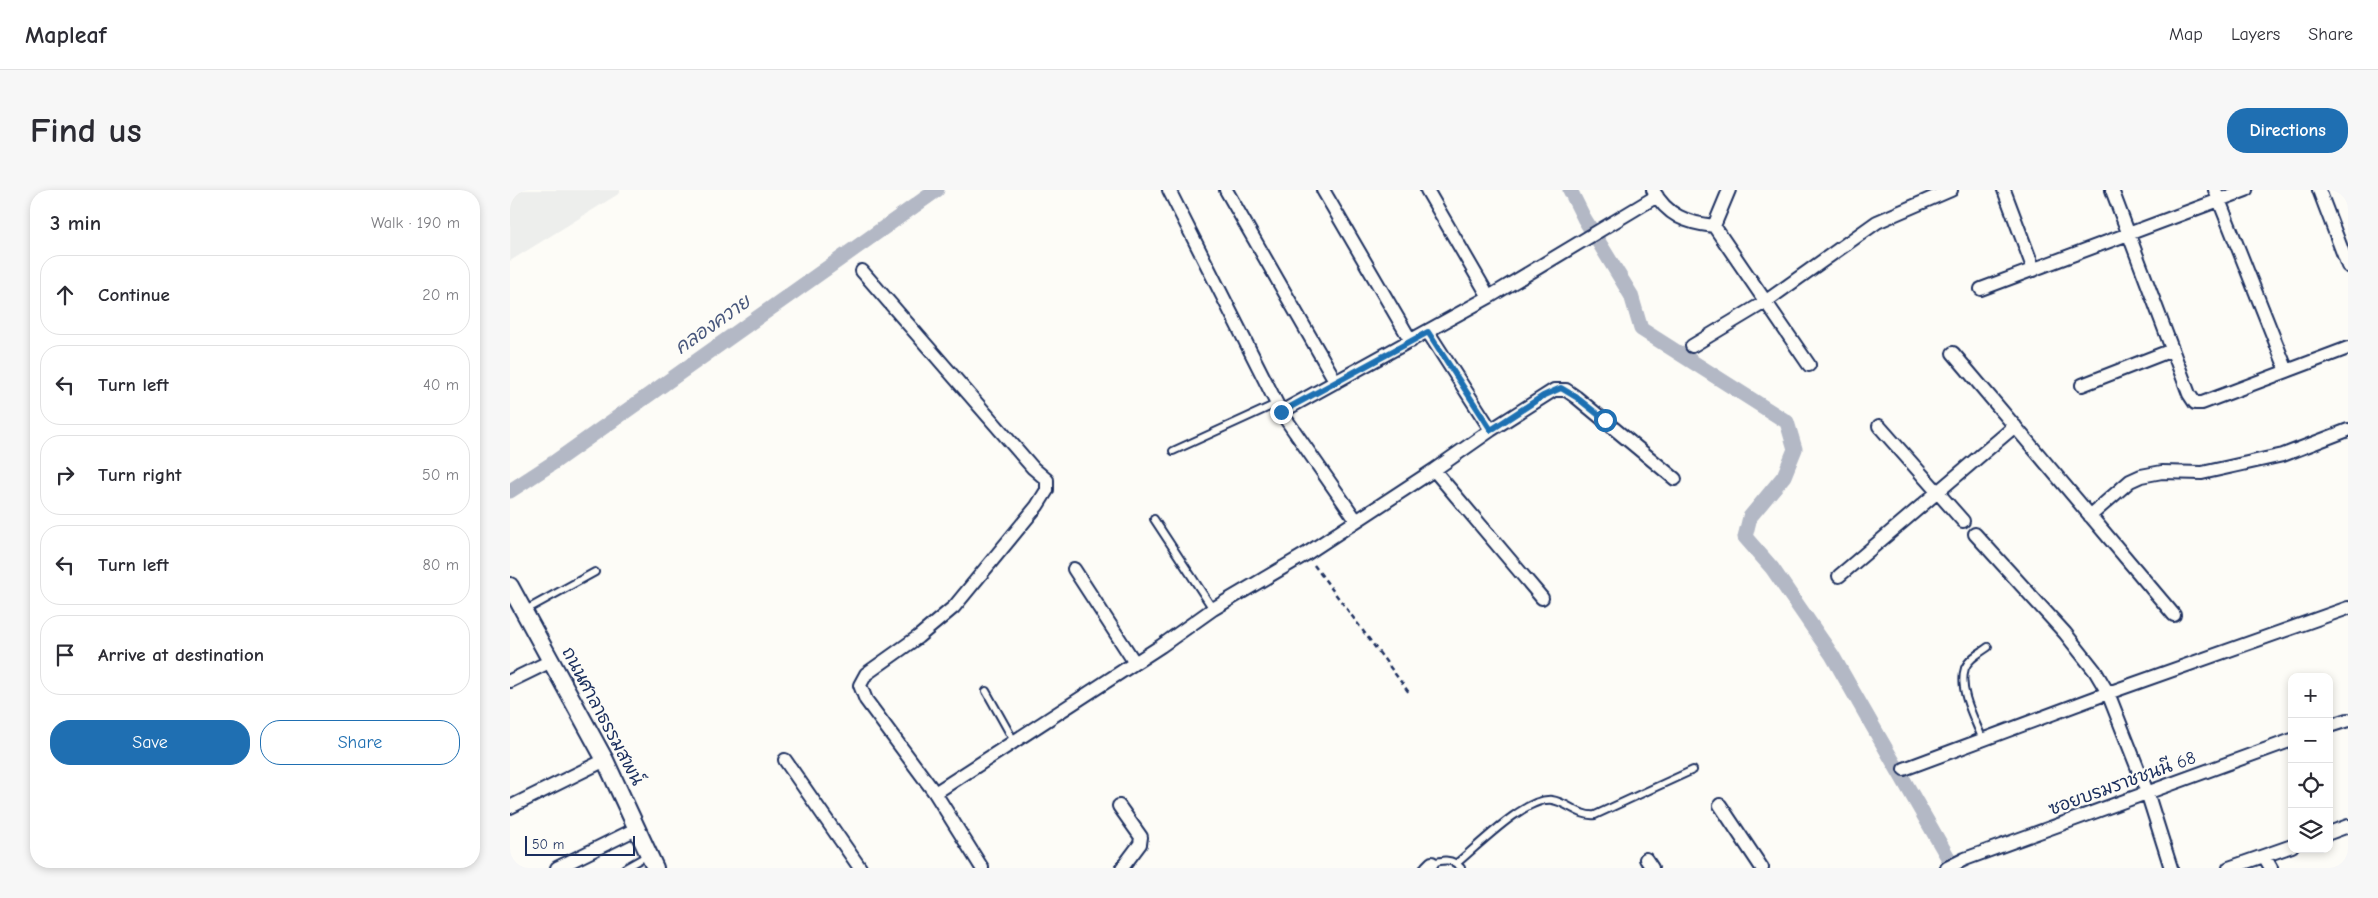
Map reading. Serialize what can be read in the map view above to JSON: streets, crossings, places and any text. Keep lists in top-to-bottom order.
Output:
{
  "streets": {
    "street": ["ถนนศาลาธรรมสพน์", "ซอยบรมราชชนนี 68"]
  },
  "water": ["คลองควาย"],
  "scale_bar": "50 m",
  "page": {
    "header": "Mapleaf",
    "nav": ["Map", "Layers", "Share"],
    "buttons": [
      "Directions",
      ["Save", "Share"]
    ],
    "title": "Find us",
    "heading": ["3 min", "Walk · 190 m"],
    "list": [
      ["Continue", "20 m"],
      ["Turn left", "40 m"],
      ["Turn right", "50 m"],
      ["Turn left", "80 m"],
      "Arrive at destination"
    ],
    "map_buttons": ["+", "−"],
    "scale": "50 m"
  }
}
